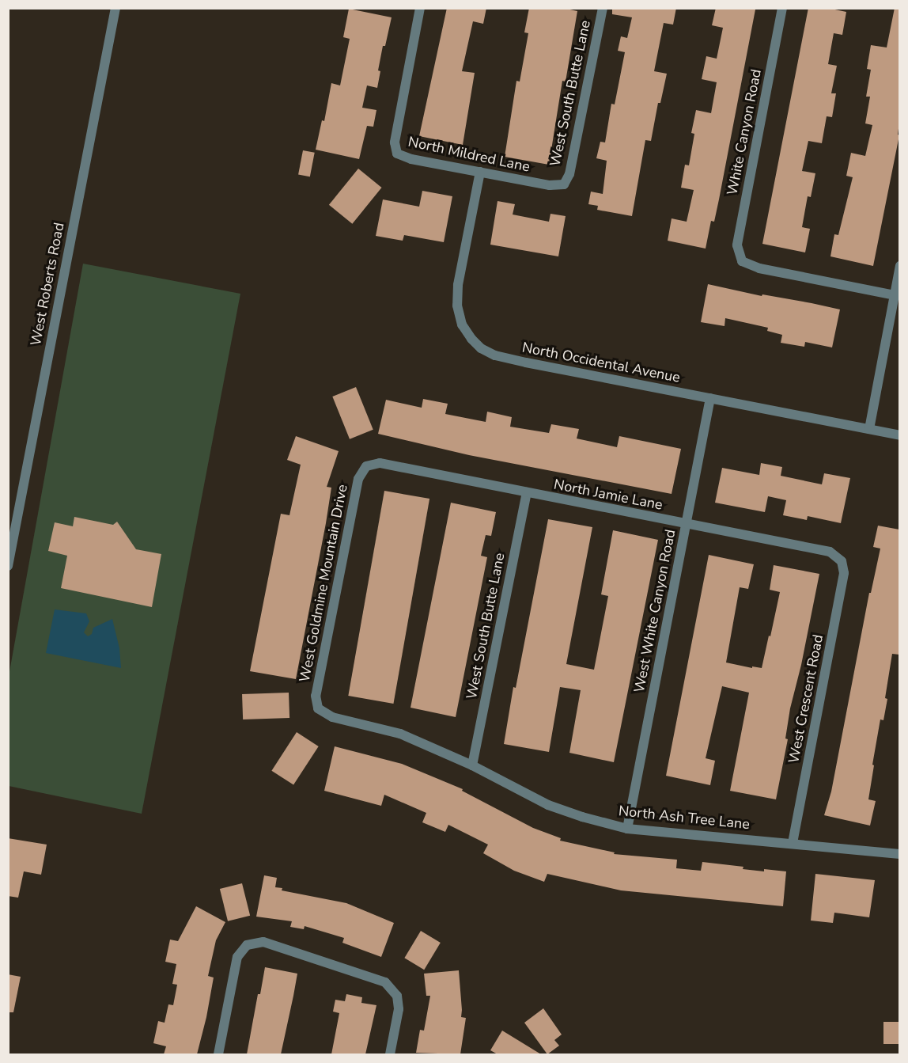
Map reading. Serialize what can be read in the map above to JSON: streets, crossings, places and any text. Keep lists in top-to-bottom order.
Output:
{
  "streets": {
    "street": [
      "West South Butte Lane",
      "White Canyon Road",
      "North Mildred Lane",
      "West Roberts Road",
      "North Occidental Avenue",
      "North Jamie Lane",
      "West Goldmine Mountain Drive",
      "West White Canyon Road",
      "West Crescent Road",
      "North Ash Tree Lane"
    ]
  },
  "crossings": [
    ["West South Butte Lane", "North Mildred Lane"],
    ["West South Butte Lane", "North Jamie Lane"],
    ["West South Butte Lane", "North Ash Tree Lane"],
    ["North Mildred Lane", "North Occidental Avenue"],
    ["North Occidental Avenue", "West White Canyon Road"],
    ["North Jamie Lane", "West Goldmine Mountain Drive"],
    ["North Jamie Lane", "West White Canyon Road"],
    ["North Jamie Lane", "West Crescent Road"],
    ["West Goldmine Mountain Drive", "North Ash Tree Lane"],
    ["West White Canyon Road", "North Ash Tree Lane"],
    ["West Crescent Road", "North Ash Tree Lane"]
  ]
}
